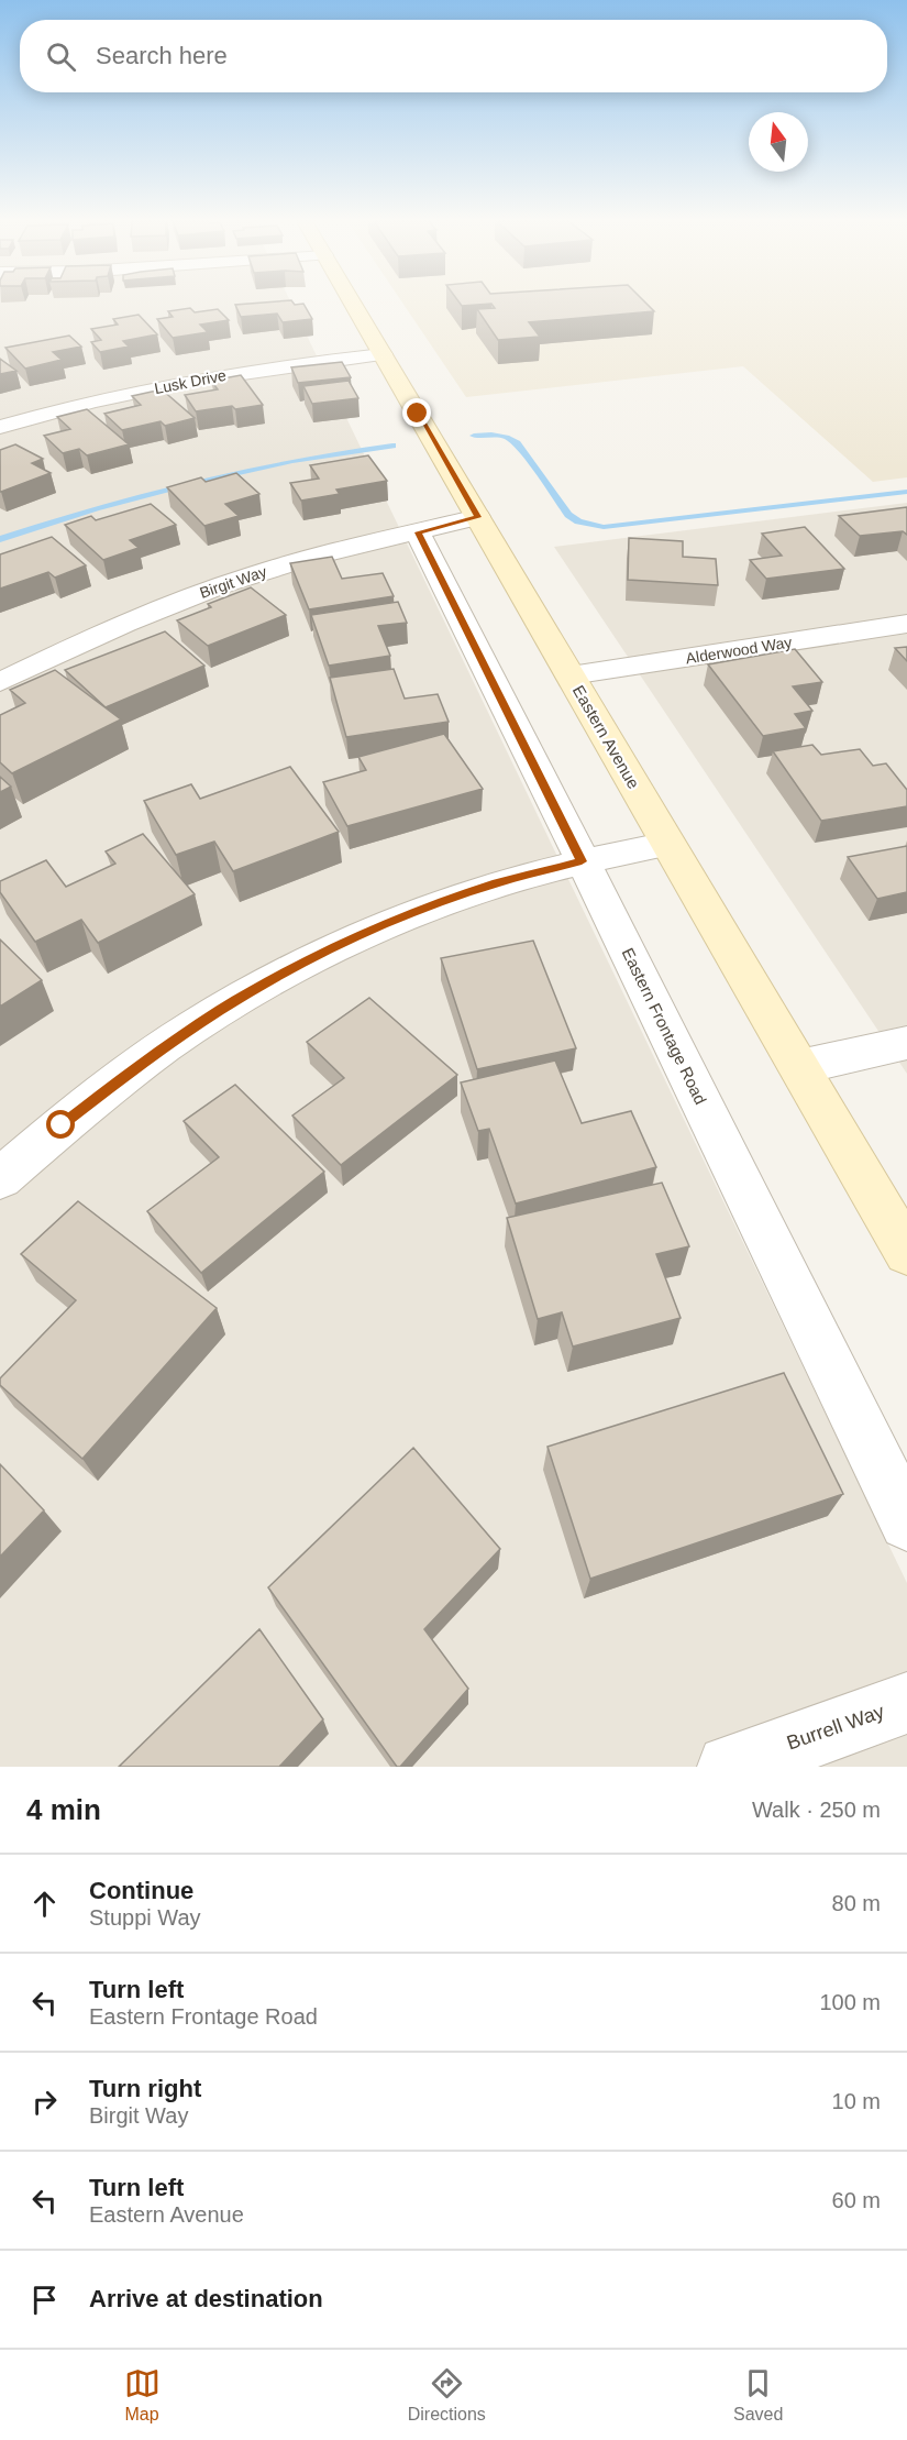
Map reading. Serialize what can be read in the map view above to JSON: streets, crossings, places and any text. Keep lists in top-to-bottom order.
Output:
{
  "streets": {
    "main road": ["Eastern Avenue"],
    "street": [
      "Lusk Drive",
      "Birgit Way",
      "Alderwood Way",
      "Eastern Frontage Road",
      "Burrell Way"
    ]
  },
  "crossings": [
    ["Lusk Drive", "Eastern Avenue"],
    ["Birgit Way", "Eastern Avenue"],
    ["Birgit Way", "Eastern Frontage Road"],
    ["Alderwood Way", "Eastern Avenue"]
  ],
  "north": "top",
  "page": {
    "search": "Search here",
    "heading": ["4 min", "Walk · 250 m"],
    "list": [
      ["Continue", "Stuppi Way", "80 m"],
      ["Turn left", "Eastern Frontage Road", "100 m"],
      ["Turn right", "Birgit Way", "10 m"],
      ["Turn left", "Eastern Avenue", "60 m"],
      "Arrive at destination"
    ],
    "nav": ["Map", "Directions", "Saved"]
  }
}
